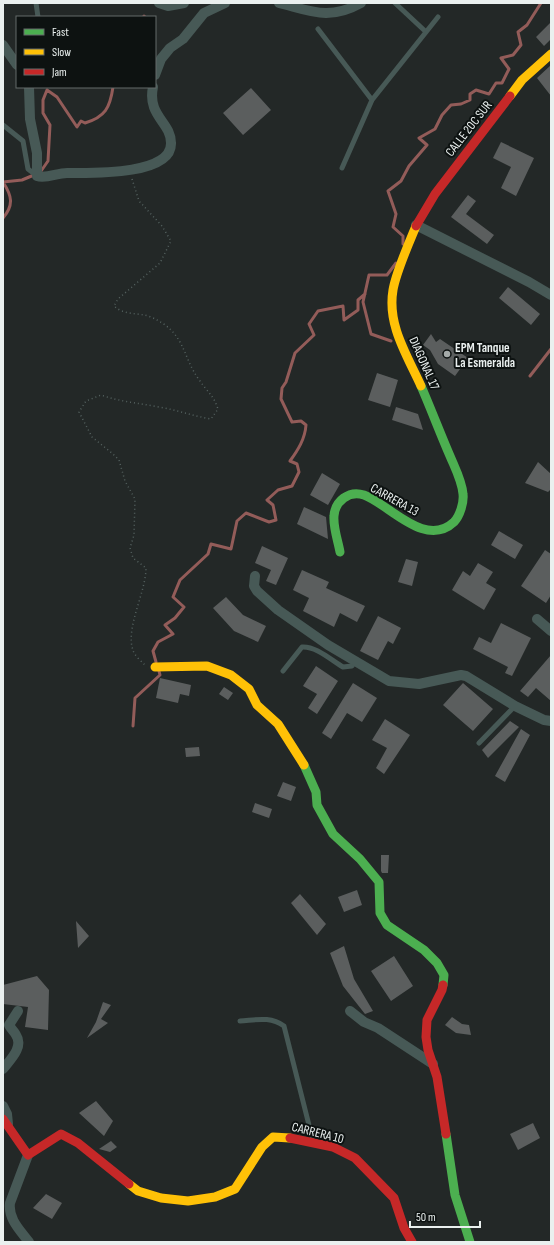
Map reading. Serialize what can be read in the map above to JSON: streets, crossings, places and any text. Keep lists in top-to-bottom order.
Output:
{
  "streets": {
    "street": [
      "CALLE 20C SUR",
      "DIAGONAL 17",
      "CARRERA 13",
      "CARRERA 10"
    ]
  },
  "crossings": [
    ["CALLE 20C SUR", "DIAGONAL 17"],
    ["DIAGONAL 17", "CARRERA 13"]
  ],
  "places": ["EPM Tanque La Esmeralda"],
  "legend": ["Fast", "Slow", "Jam"],
  "scale_bar": "50 m"
}
